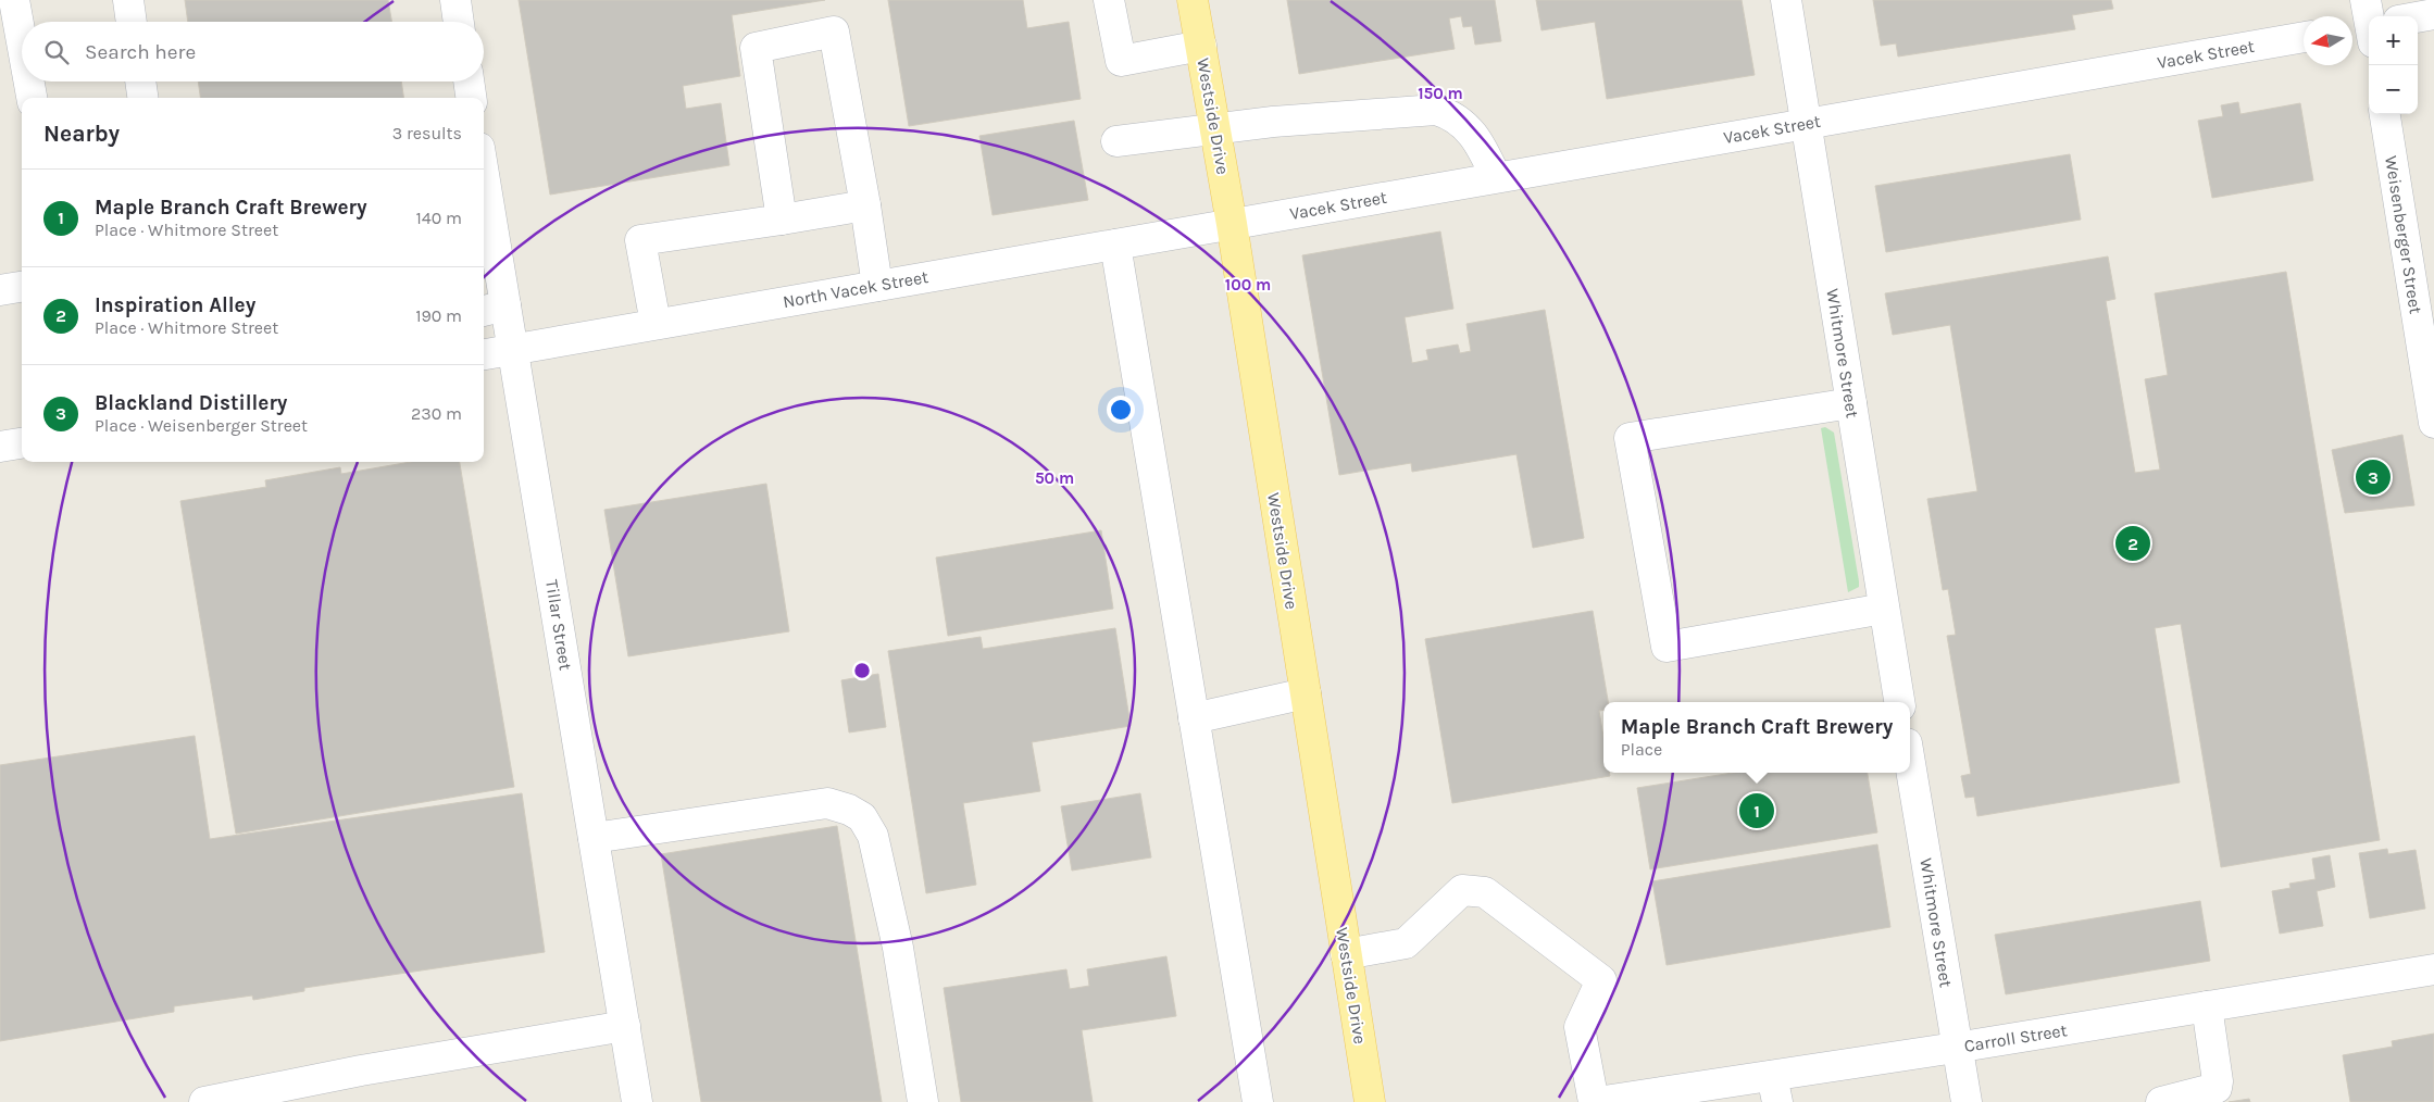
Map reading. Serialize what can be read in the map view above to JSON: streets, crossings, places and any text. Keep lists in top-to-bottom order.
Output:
{
  "streets": {
    "main road": ["Westside Drive"],
    "street": [
      "Vacek Street",
      "Weisenberger Street",
      "North Vacek Street",
      "Whitmore Street",
      "Tillar Street",
      "Carroll Street"
    ]
  },
  "crossings": [
    ["Vacek Street", "Westside Drive"],
    ["Vacek Street", "North Vacek Street"],
    ["Vacek Street", "Whitmore Street"],
    ["Westside Drive", "North Vacek Street"],
    ["North Vacek Street", "Tillar Street"],
    ["Whitmore Street", "Carroll Street"]
  ],
  "north": "left",
  "page": {
    "map_buttons": ["+", "−"],
    "search": "Search here",
    "heading": ["Nearby", "3 results"],
    "list": [
      {
        "mark": "1",
        "name": "Maple Branch Craft Brewery",
        "note": "Place · Whitmore Street",
        "value": "140 m"
      },
      {
        "mark": "2",
        "name": "Inspiration Alley",
        "note": "Place · Whitmore Street",
        "value": "190 m"
      },
      {
        "mark": "3",
        "name": "Blackland Distillery",
        "note": "Place · Weisenberger Street",
        "value": "230 m"
      }
    ],
    "pins": ["3", "2", "1"],
    "popup": ["Maple Branch Craft Brewery", "Place"]
  },
  "rings": ["150 m", "100 m", "50 m"]
}
